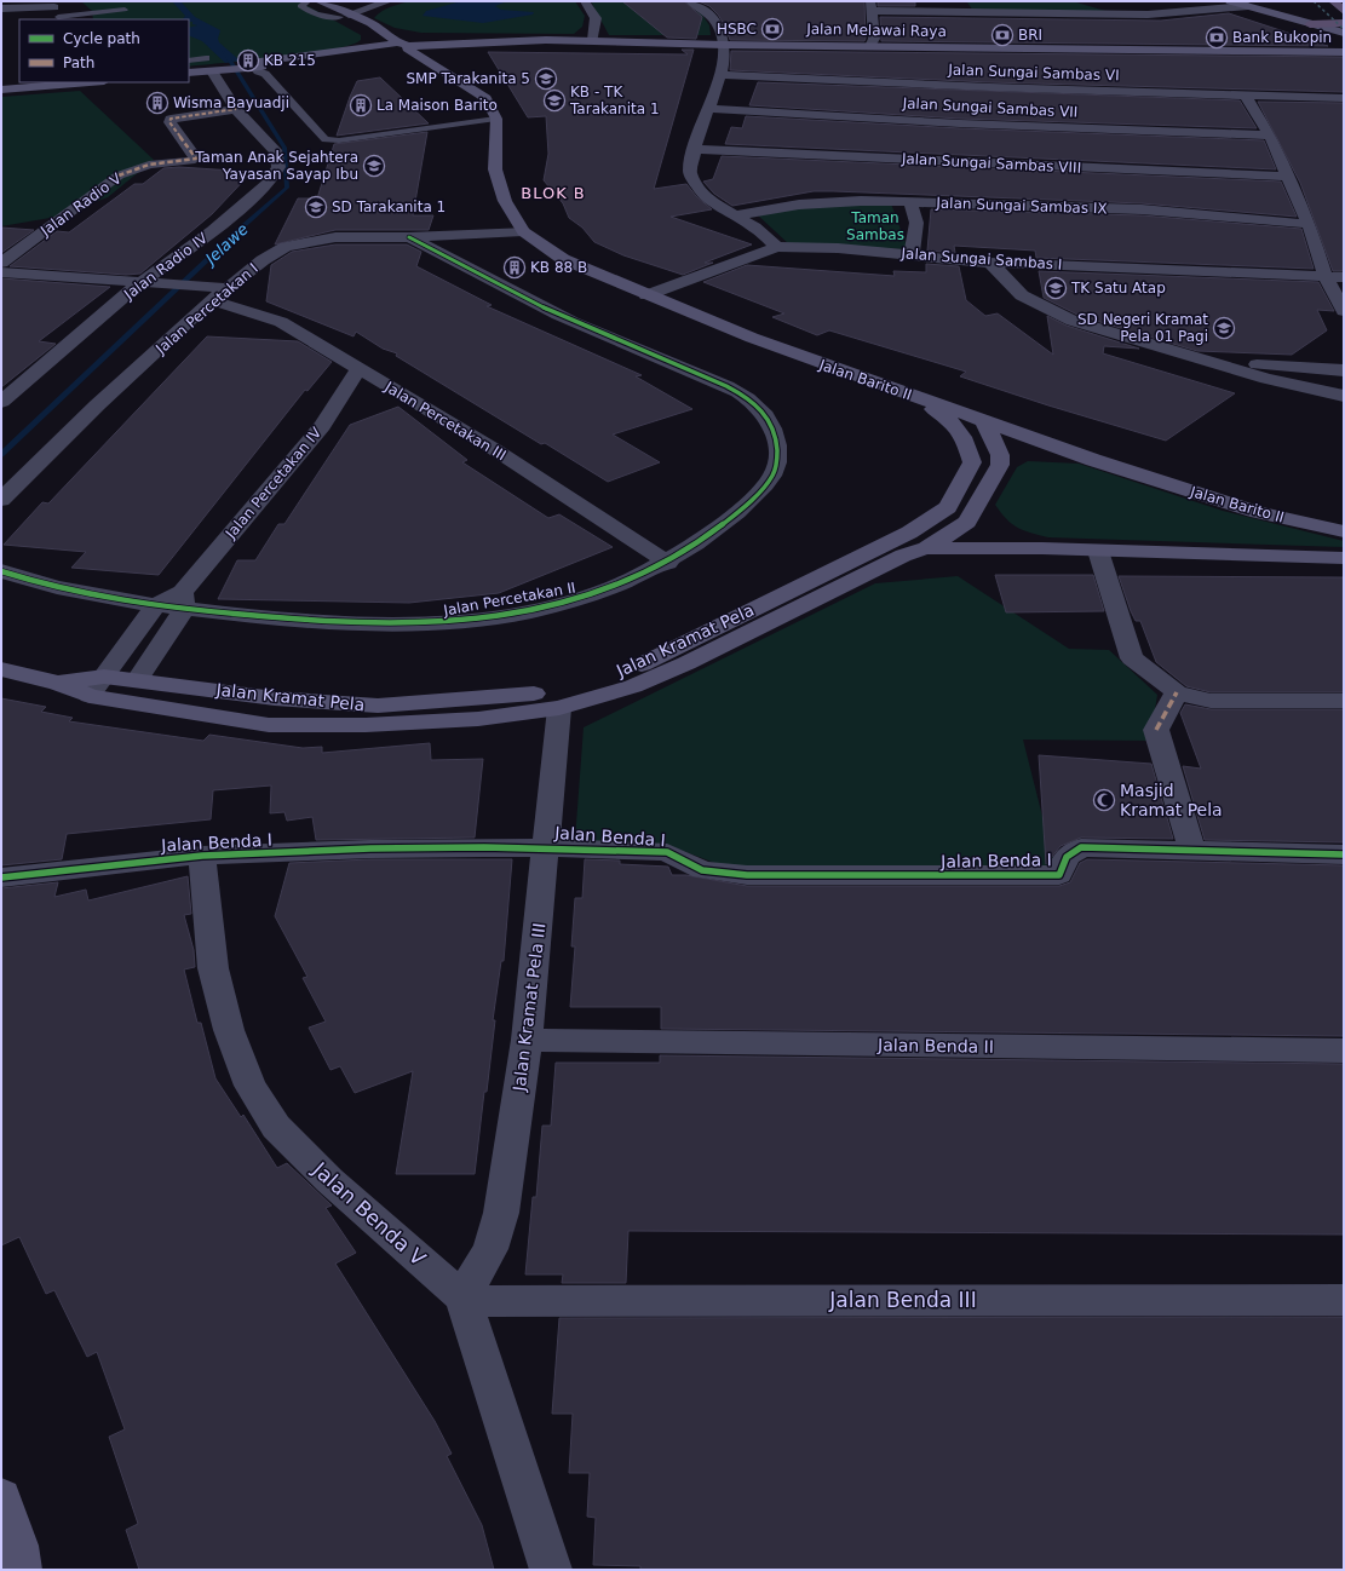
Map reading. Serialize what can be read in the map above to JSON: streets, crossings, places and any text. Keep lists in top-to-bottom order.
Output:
{
  "streets": {
    "street": [
      "Jalan Melawai Raya",
      "Jalan Sungai Sambas VI",
      "Jalan Sungai Sambas VII",
      "Jalan Sungai Sambas VIII",
      "Jalan Radio V",
      "Jalan Sungai Sambas IX",
      "Jalan Sungai Sambas I",
      "Jalan Radio IV",
      "Jalan Percetakan I",
      "Jalan Barito II",
      "Jalan Percetakan III",
      "Jalan Percetakan IV",
      "Jalan Percetakan II",
      "Jalan Kramat Pela",
      "Jalan Benda I",
      "Jalan Kramat Pela III",
      "Jalan Benda II",
      "Jalan Benda V",
      "Jalan Benda III"
    ]
  },
  "crossings": [
    ["Jalan Melawai Raya", "Jalan Radio IV"],
    ["Jalan Radio V", "Jalan Radio IV"],
    ["Jalan Sungai Sambas I", "Jalan Barito II"],
    ["Jalan Percetakan I", "Jalan Barito II"],
    ["Jalan Percetakan I", "Jalan Percetakan III"],
    ["Jalan Percetakan I", "Jalan Percetakan II"],
    ["Jalan Percetakan III", "Jalan Percetakan IV"],
    ["Jalan Percetakan III", "Jalan Percetakan II"],
    ["Jalan Percetakan IV", "Jalan Percetakan II"],
    ["Jalan Percetakan IV", "Jalan Kramat Pela"],
    ["Jalan Kramat Pela", "Jalan Kramat Pela III"],
    ["Jalan Benda I", "Jalan Kramat Pela III"],
    ["Jalan Benda I", "Jalan Benda V"],
    ["Jalan Kramat Pela III", "Jalan Benda II"],
    ["Jalan Kramat Pela III", "Jalan Benda V"],
    ["Jalan Kramat Pela III", "Jalan Benda III"],
    ["Jalan Benda V", "Jalan Benda III"]
  ],
  "districts": ["BLOK B"],
  "water": ["Jelawe"],
  "parks": ["Taman Sambas"],
  "places": {
    "bank": ["HSBC", "BRI", "Bank Bukopin"],
    "building": [
      "KB 215",
      "Wisma Bayuadji",
      "La Maison Barito",
      "KB 88 B"
    ],
    "school or university": [
      "SMP Tarakanita 5",
      "KB - TK Tarakanita 1",
      "Taman Anak Sejahtera Yayasan Sayap Ibu",
      "SD Tarakanita 1",
      "TK Satu Atap",
      "SD Negeri Kramat Pela 01 Pagi"
    ],
    "mosque": ["Masjid Kramat Pela"]
  },
  "legend": ["Cycle path", "Path"]
}
